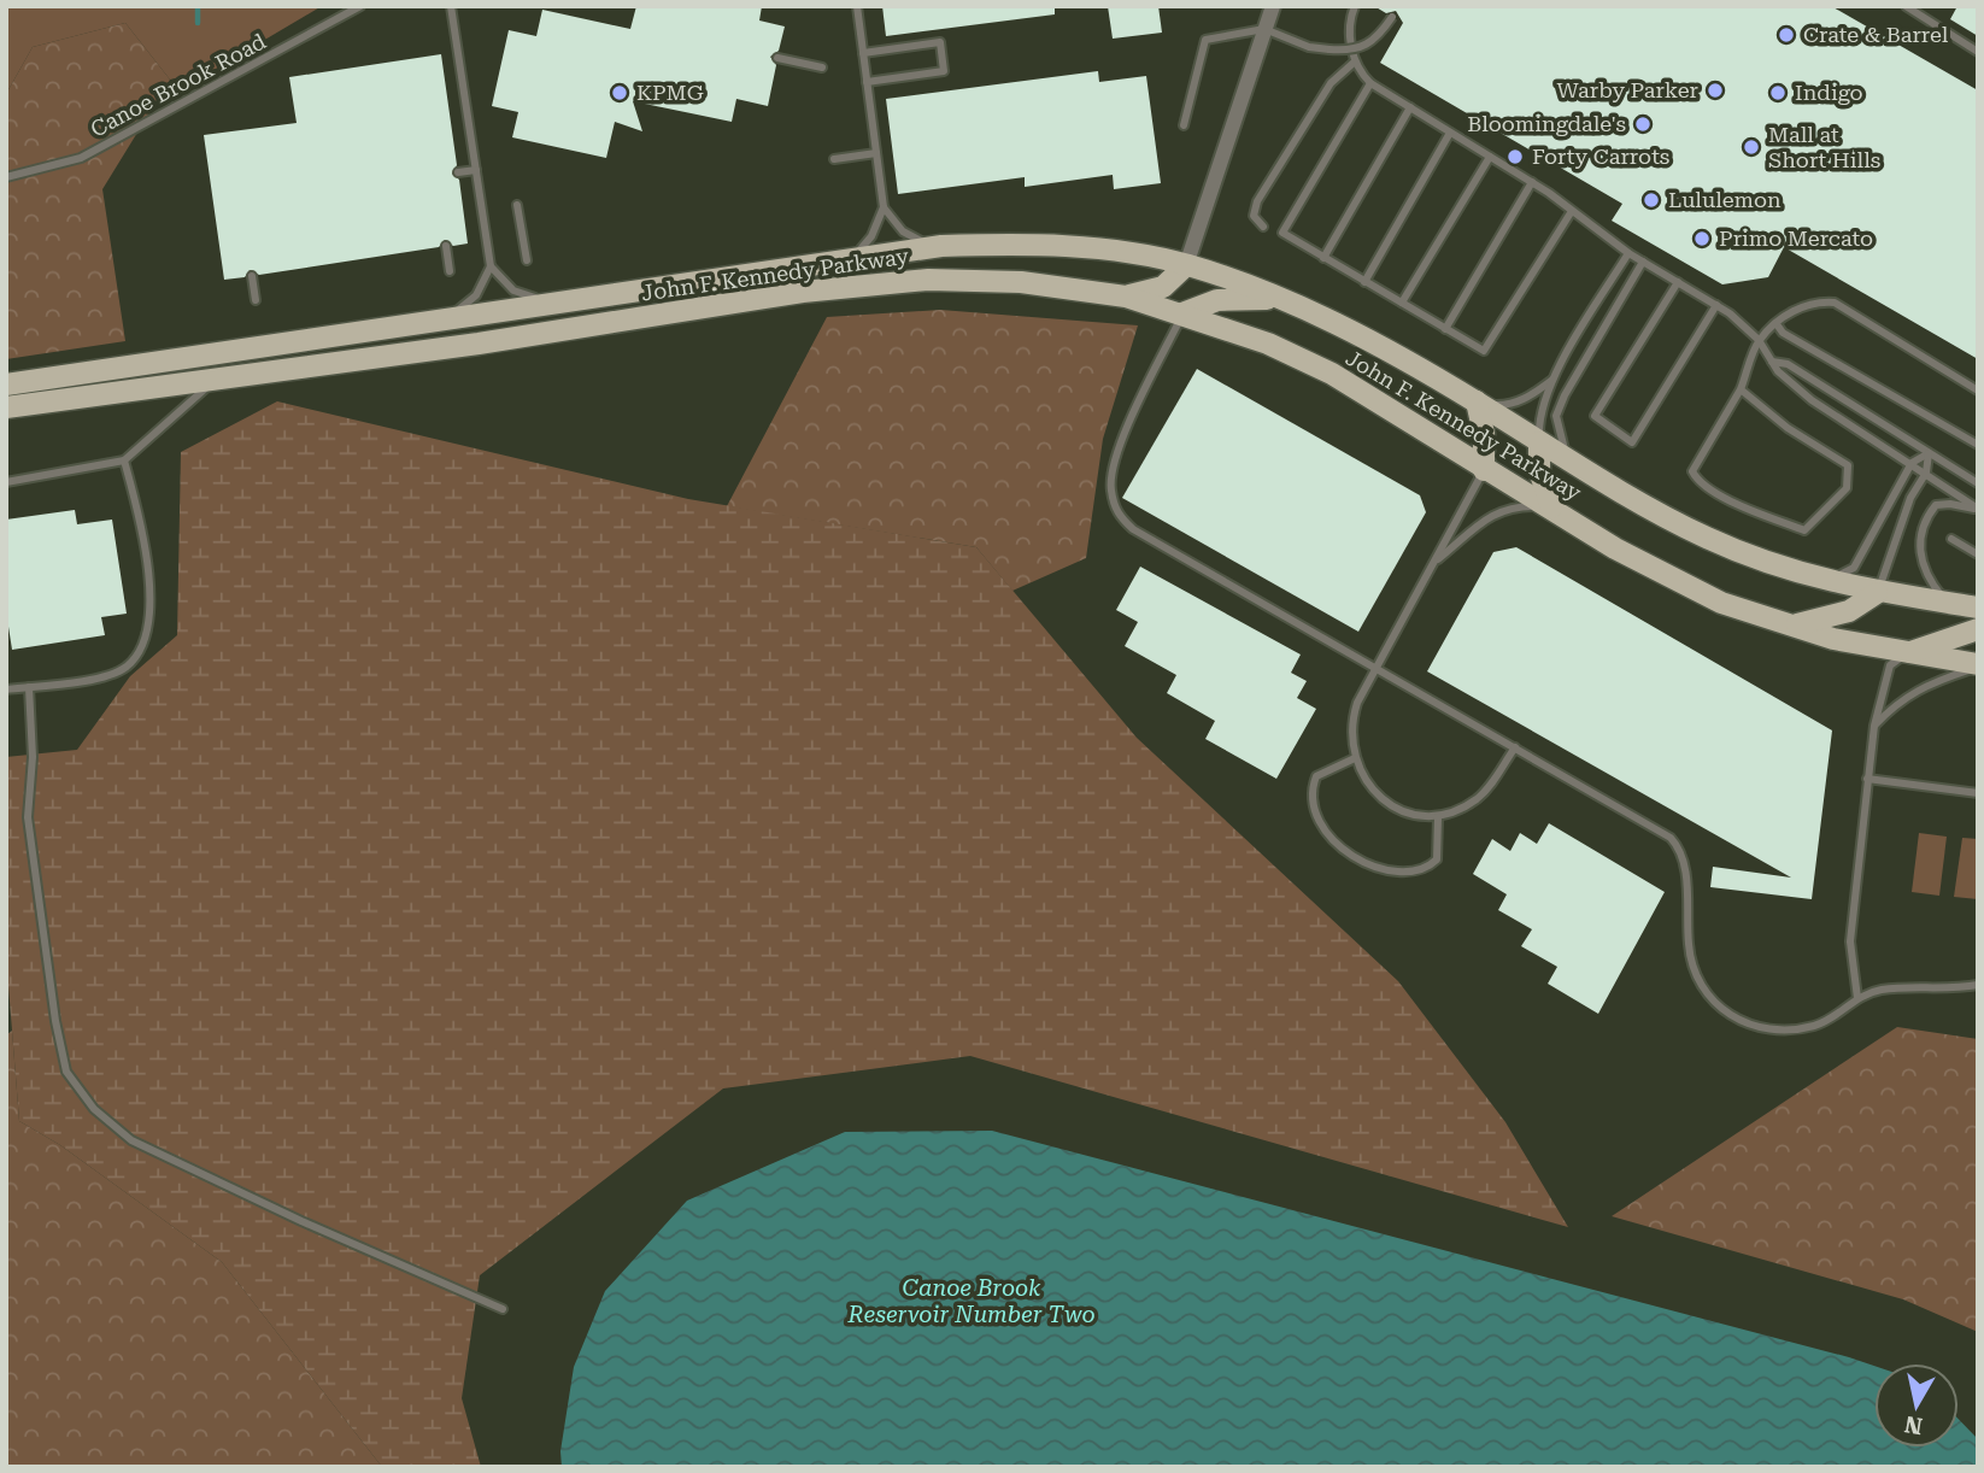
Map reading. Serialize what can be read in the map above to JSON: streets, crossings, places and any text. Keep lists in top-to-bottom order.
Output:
{
  "streets": {
    "main road": ["John F. Kennedy Parkway"],
    "lane": ["Canoe Brook Road"]
  },
  "water": ["Canoe Brook Reservoir Number Two"],
  "places": [
    "Crate & Barrel",
    "Warby Parker",
    "KPMG",
    "Indigo",
    "Bloomingdale's",
    "Mall at Short Hills",
    "Forty Carrots",
    "Lululemon",
    "Primo Mercato"
  ],
  "north": "bottom"
}
